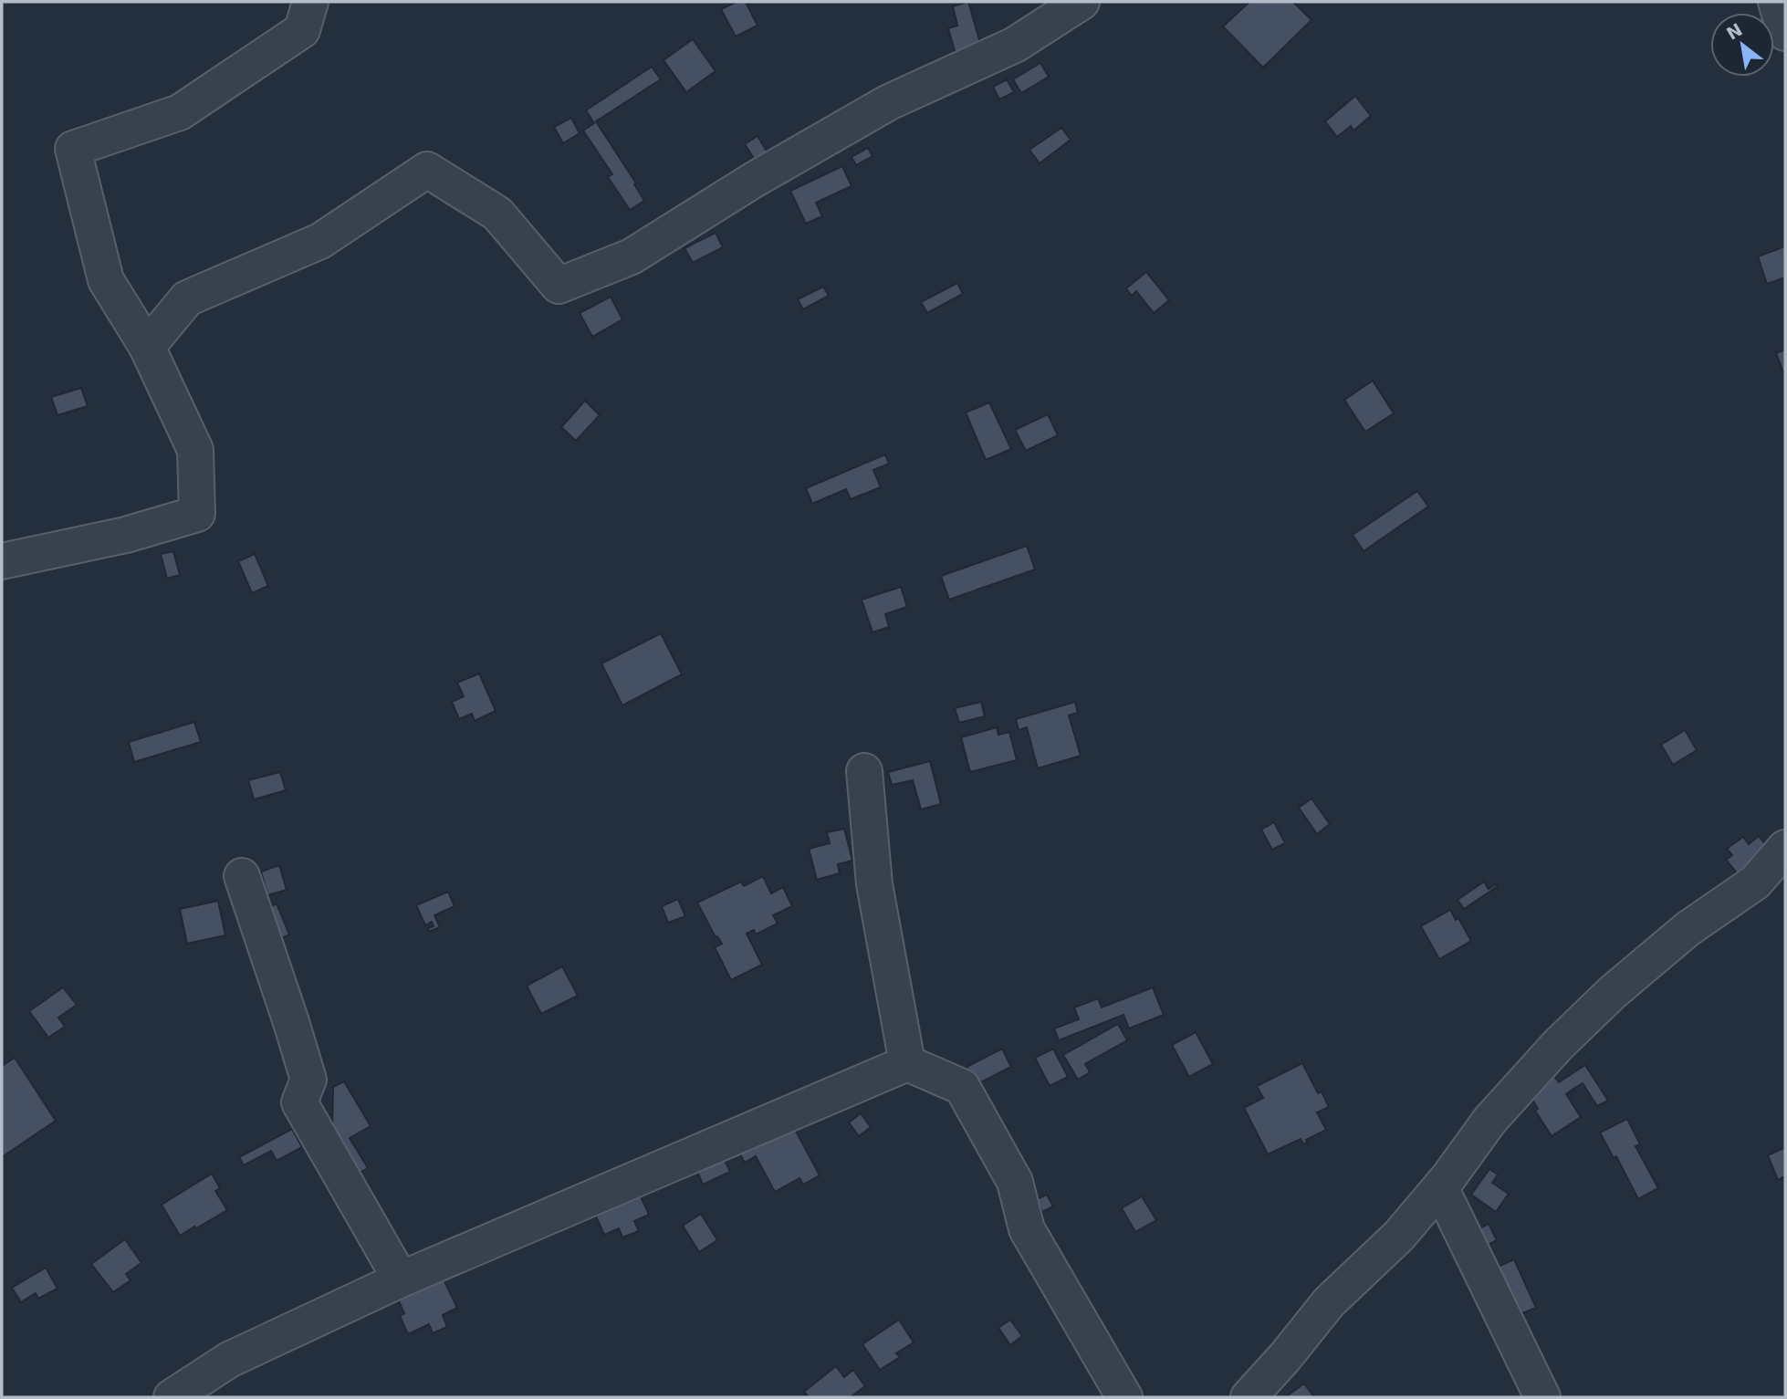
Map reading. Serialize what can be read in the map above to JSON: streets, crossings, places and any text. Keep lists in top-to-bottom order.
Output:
{
  "north": "top left"
}
